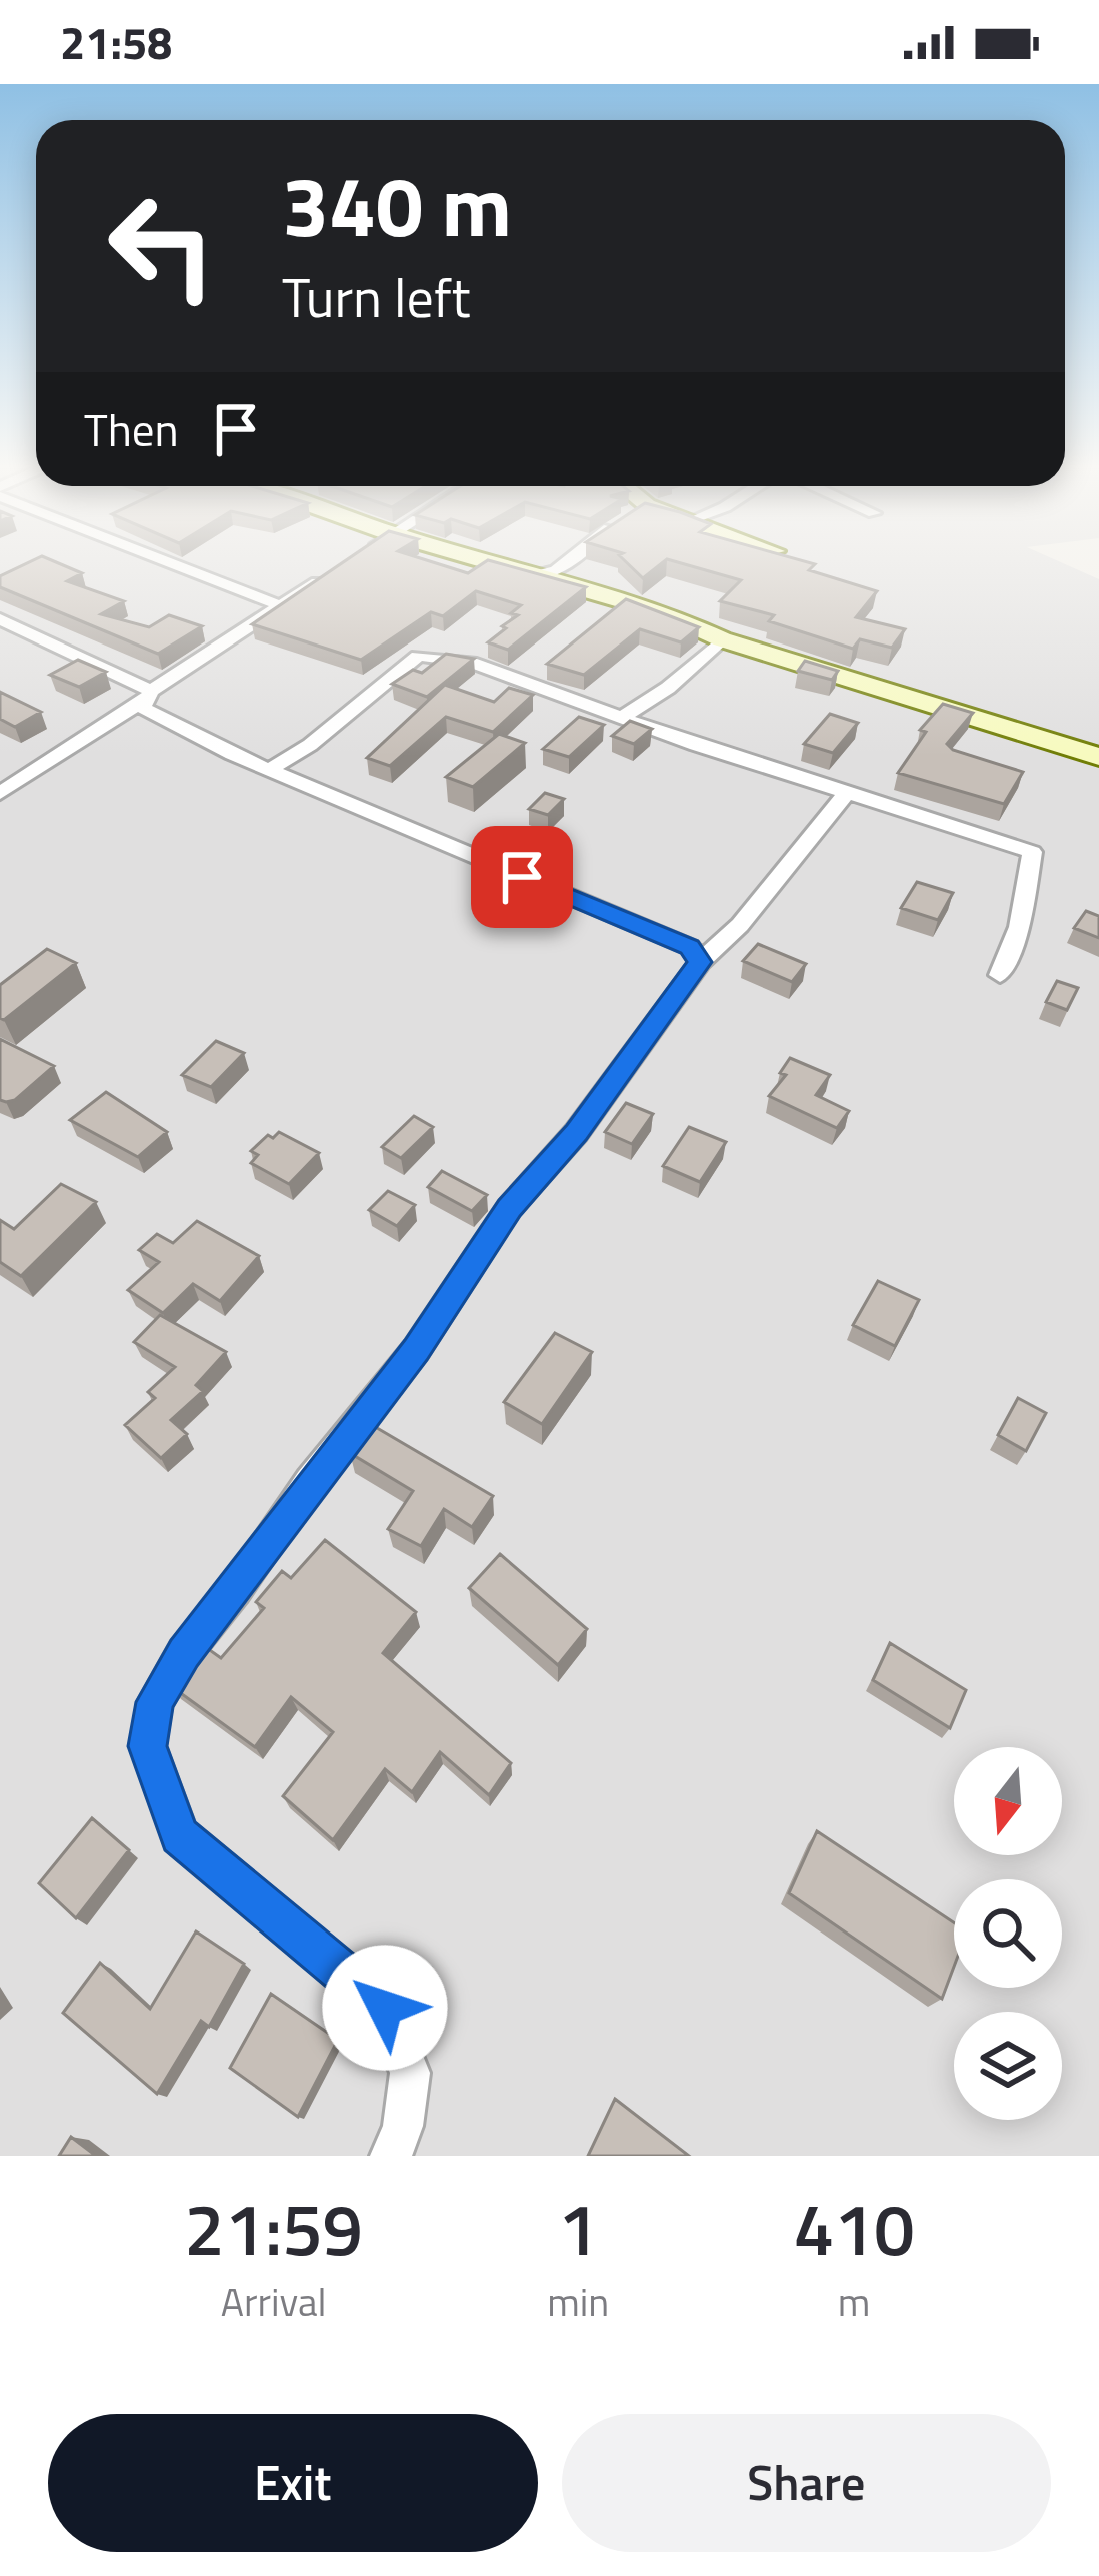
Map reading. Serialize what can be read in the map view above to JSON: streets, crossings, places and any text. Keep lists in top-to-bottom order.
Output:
{
  "north": "bottom",
  "page": {
    "status": "21:58",
    "turn": ["340 m", "Turn left"],
    "then": "Then",
    "eta": [
      "21:59",
      "Arrival",
      "1",
      "min",
      "410",
      "m"
    ],
    "buttons": ["Exit", "Share"]
  }
}
